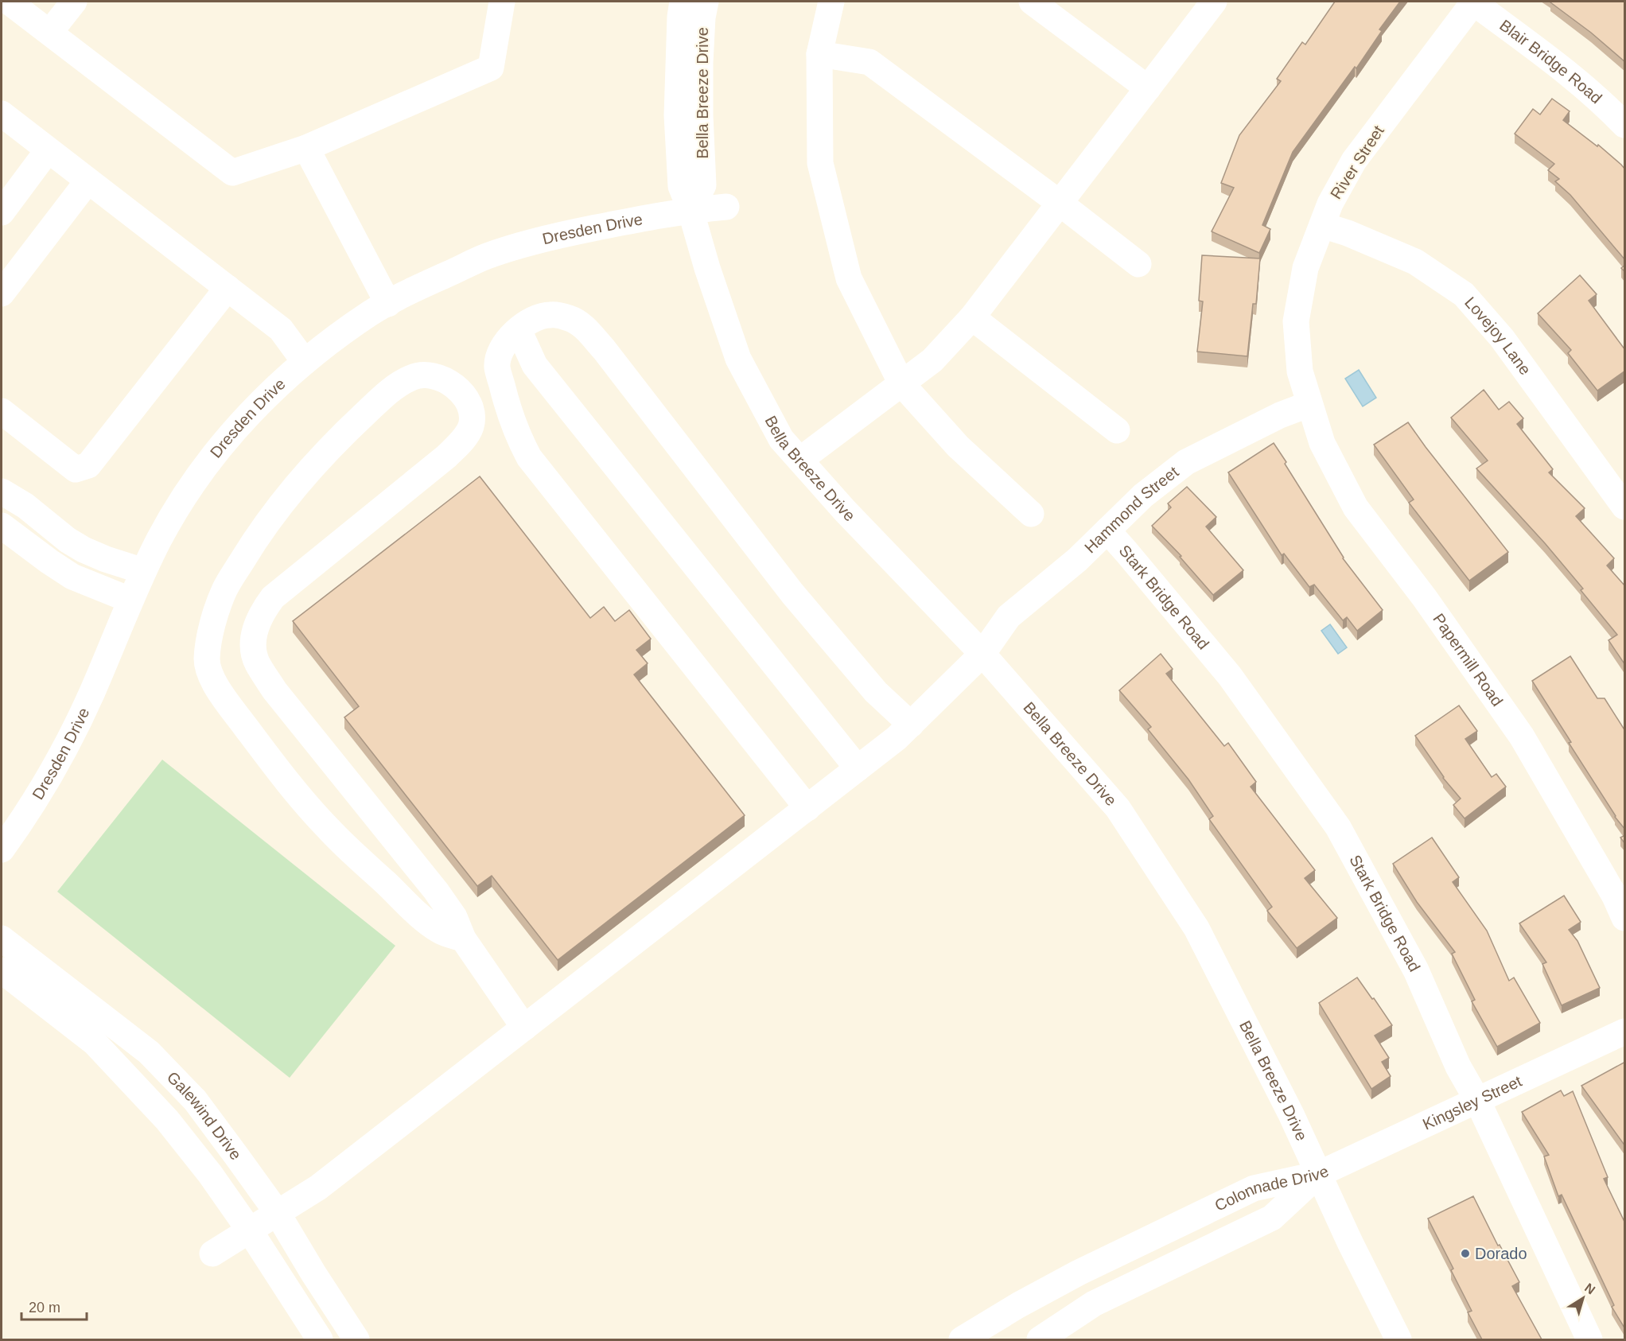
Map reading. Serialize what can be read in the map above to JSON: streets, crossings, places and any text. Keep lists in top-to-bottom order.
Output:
{
  "streets": {
    "street": [
      "Blair Bridge Road",
      "Bella Breeze Drive",
      "River Street",
      "Dresden Drive",
      "Lovejoy Lane",
      "Hammond Street",
      "Stark Bridge Road",
      "Papermill Road",
      "Kingsley Street",
      "Galewind Drive",
      "Colonnade Drive"
    ]
  },
  "crossings": [
    ["Blair Bridge Road", "River Street"],
    ["Bella Breeze Drive", "Dresden Drive"],
    ["Bella Breeze Drive", "Hammond Street"],
    ["Bella Breeze Drive", "Kingsley Street"],
    ["Bella Breeze Drive", "Colonnade Drive"],
    ["River Street", "Lovejoy Lane"],
    ["River Street", "Hammond Street"],
    ["River Street", "Papermill Road"],
    ["Hammond Street", "Stark Bridge Road"],
    ["Hammond Street", "Papermill Road"],
    ["Hammond Street", "Galewind Drive"],
    ["Stark Bridge Road", "Kingsley Street"],
    ["Kingsley Street", "Colonnade Drive"]
  ],
  "places": ["Dorado"],
  "scale_bar": "20 m",
  "north": "top right"
}
